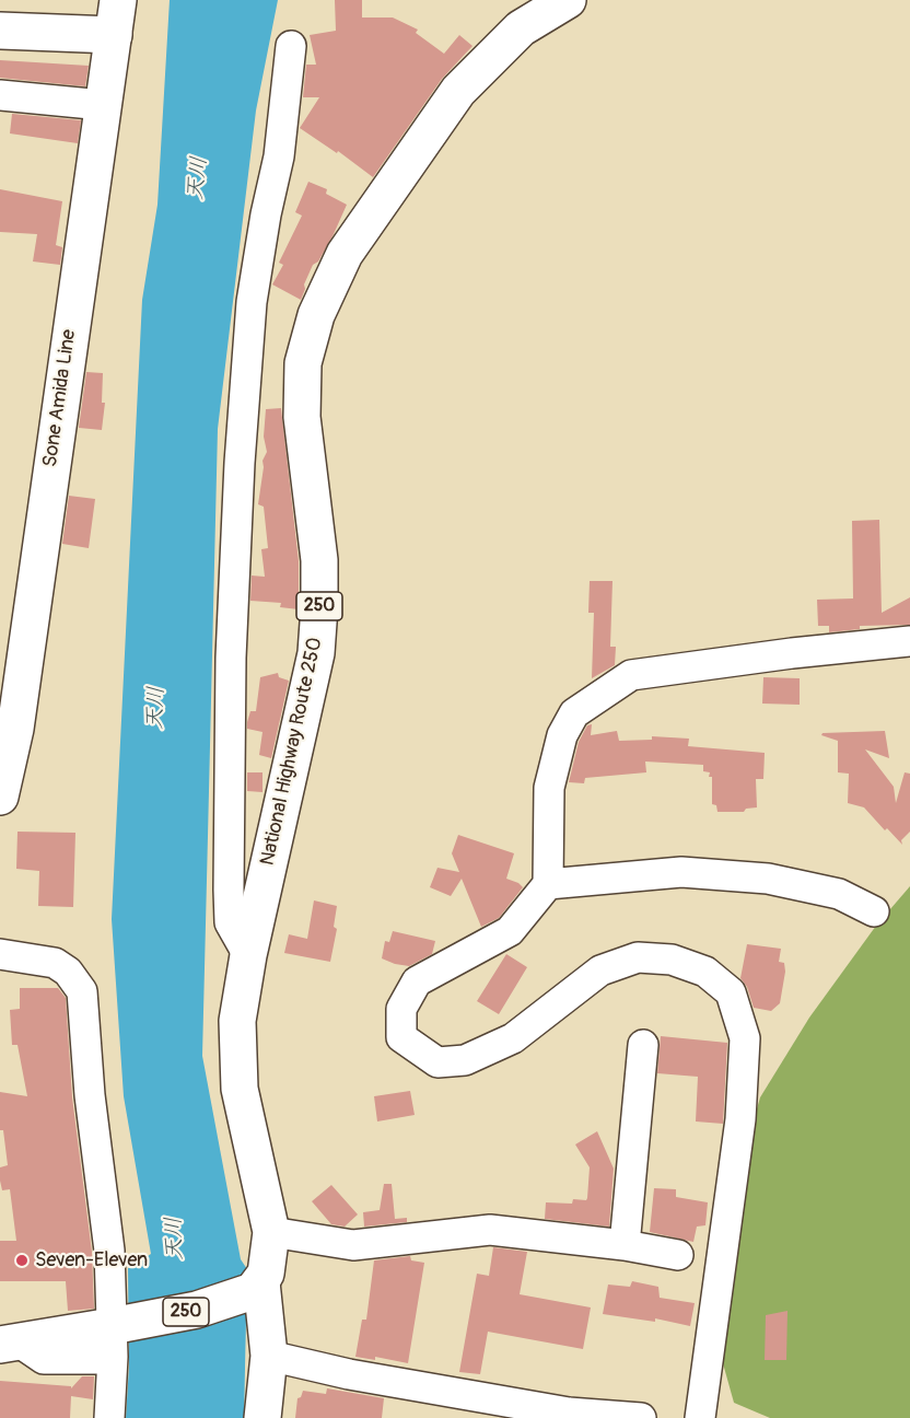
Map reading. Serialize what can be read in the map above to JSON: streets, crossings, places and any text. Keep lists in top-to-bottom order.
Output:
{
  "streets": {
    "main road": ["Sone Amida Line", "250", "National Highway Route 250"]
  },
  "crossings": [
    ["250", "National Highway Route 250"]
  ],
  "water": ["天川"],
  "places": ["Seven-Eleven"]
}
